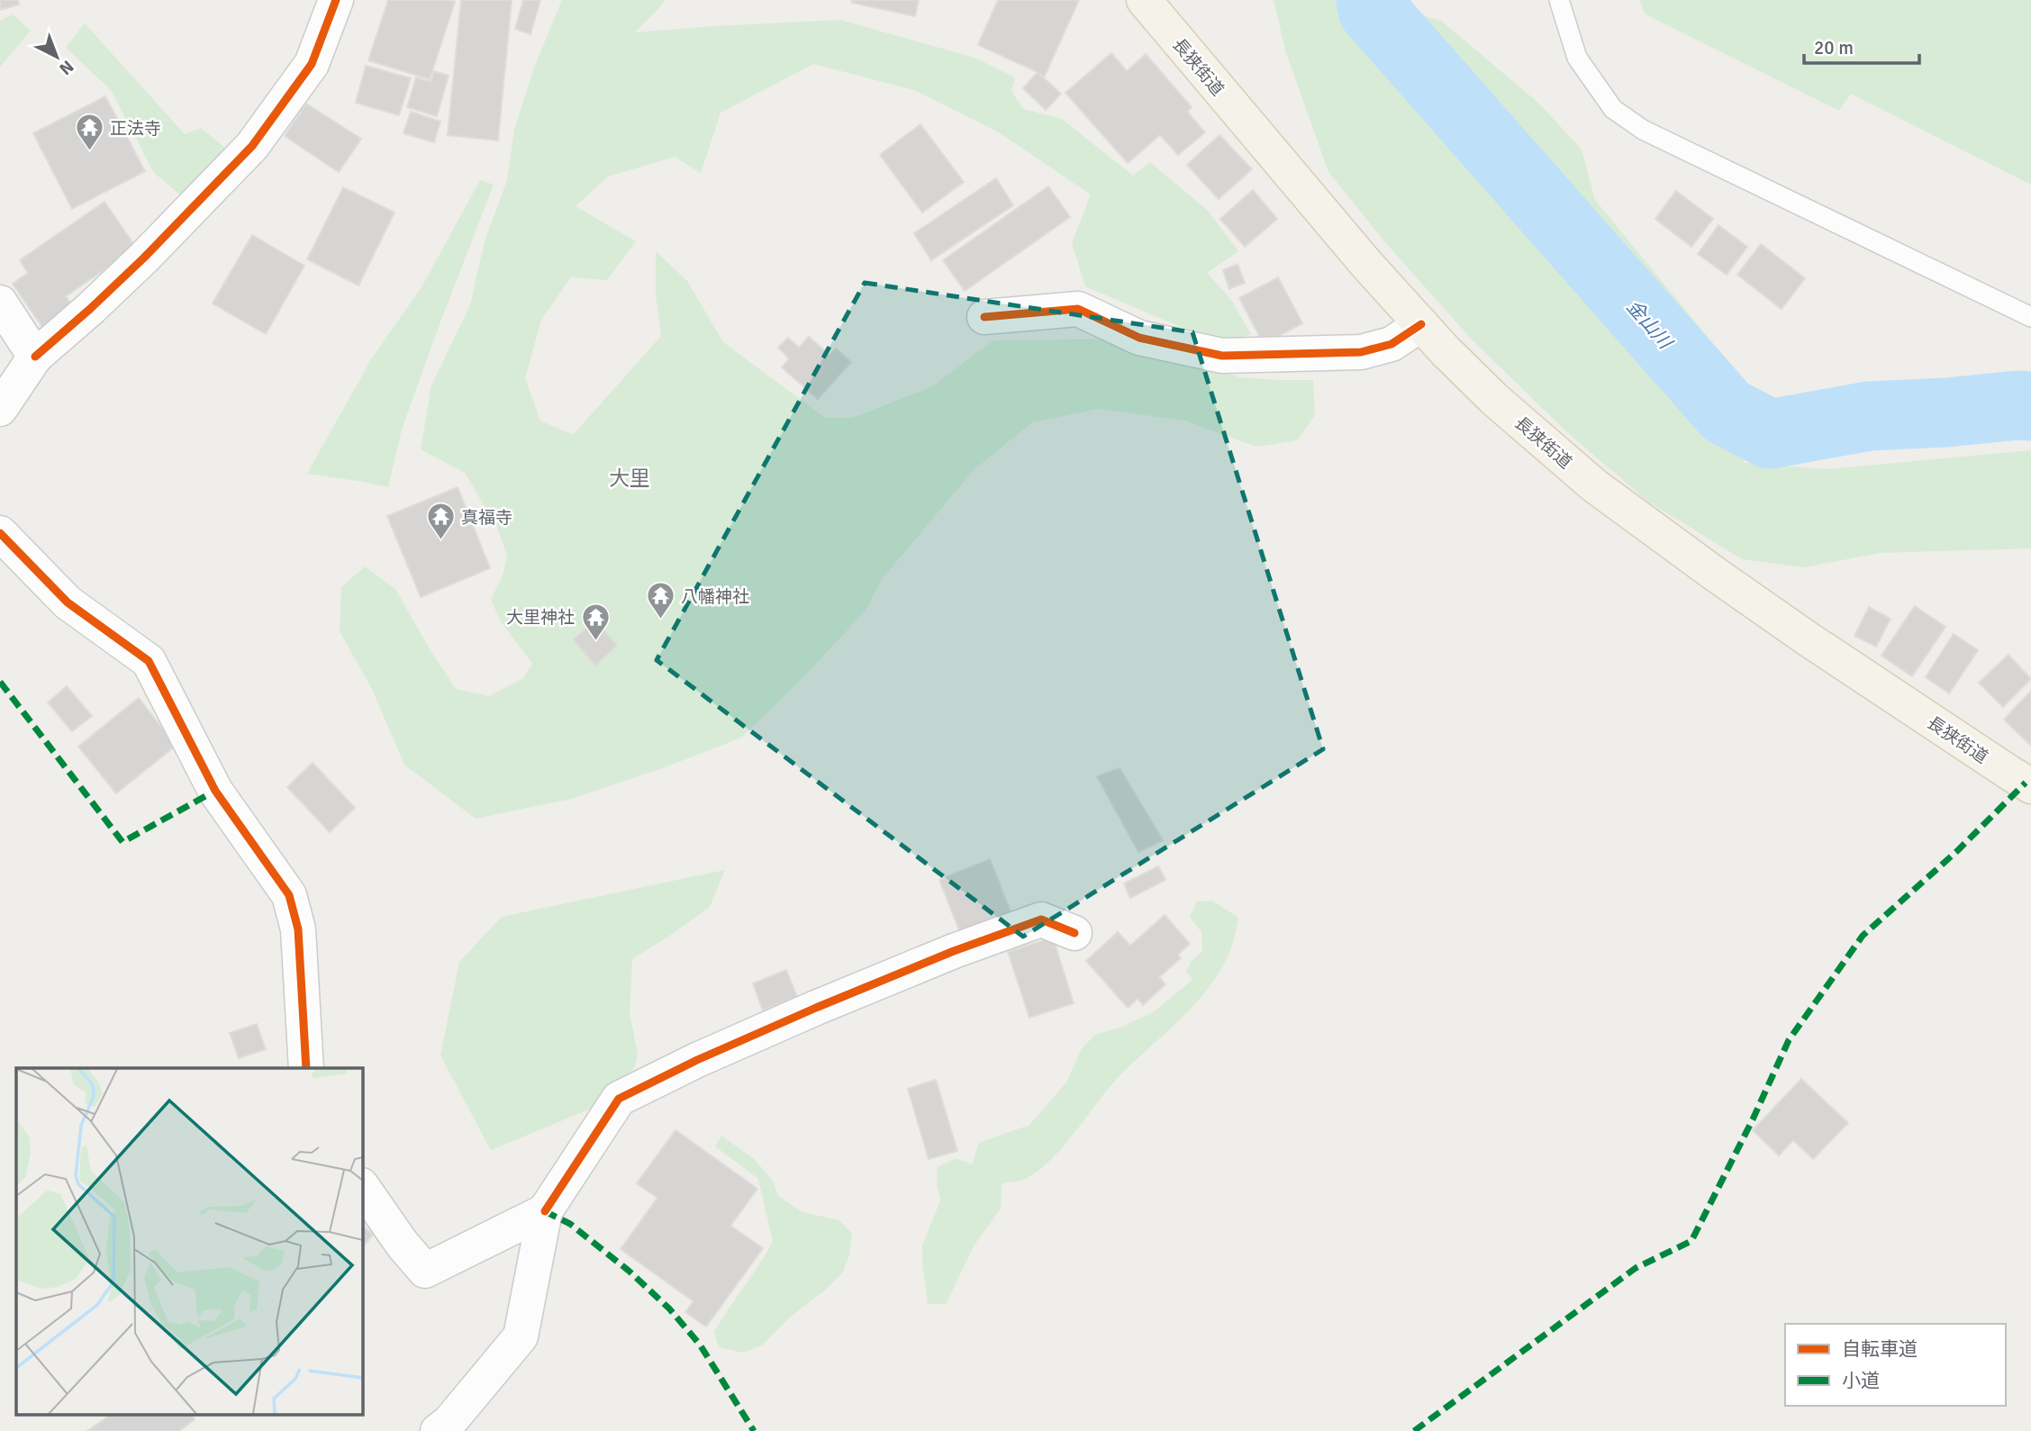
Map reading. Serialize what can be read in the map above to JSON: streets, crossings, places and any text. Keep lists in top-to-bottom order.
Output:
{
  "streets": {
    "main road": ["長狭街道"]
  },
  "districts": ["大里"],
  "water": ["金山川"],
  "places": {
    "temple": [
      "正法寺",
      "真福寺",
      "八幡神社",
      "大里神社"
    ]
  },
  "legend": ["自転車道", "小道"],
  "scale_bar": "20 m",
  "north": "bottom right"
}
